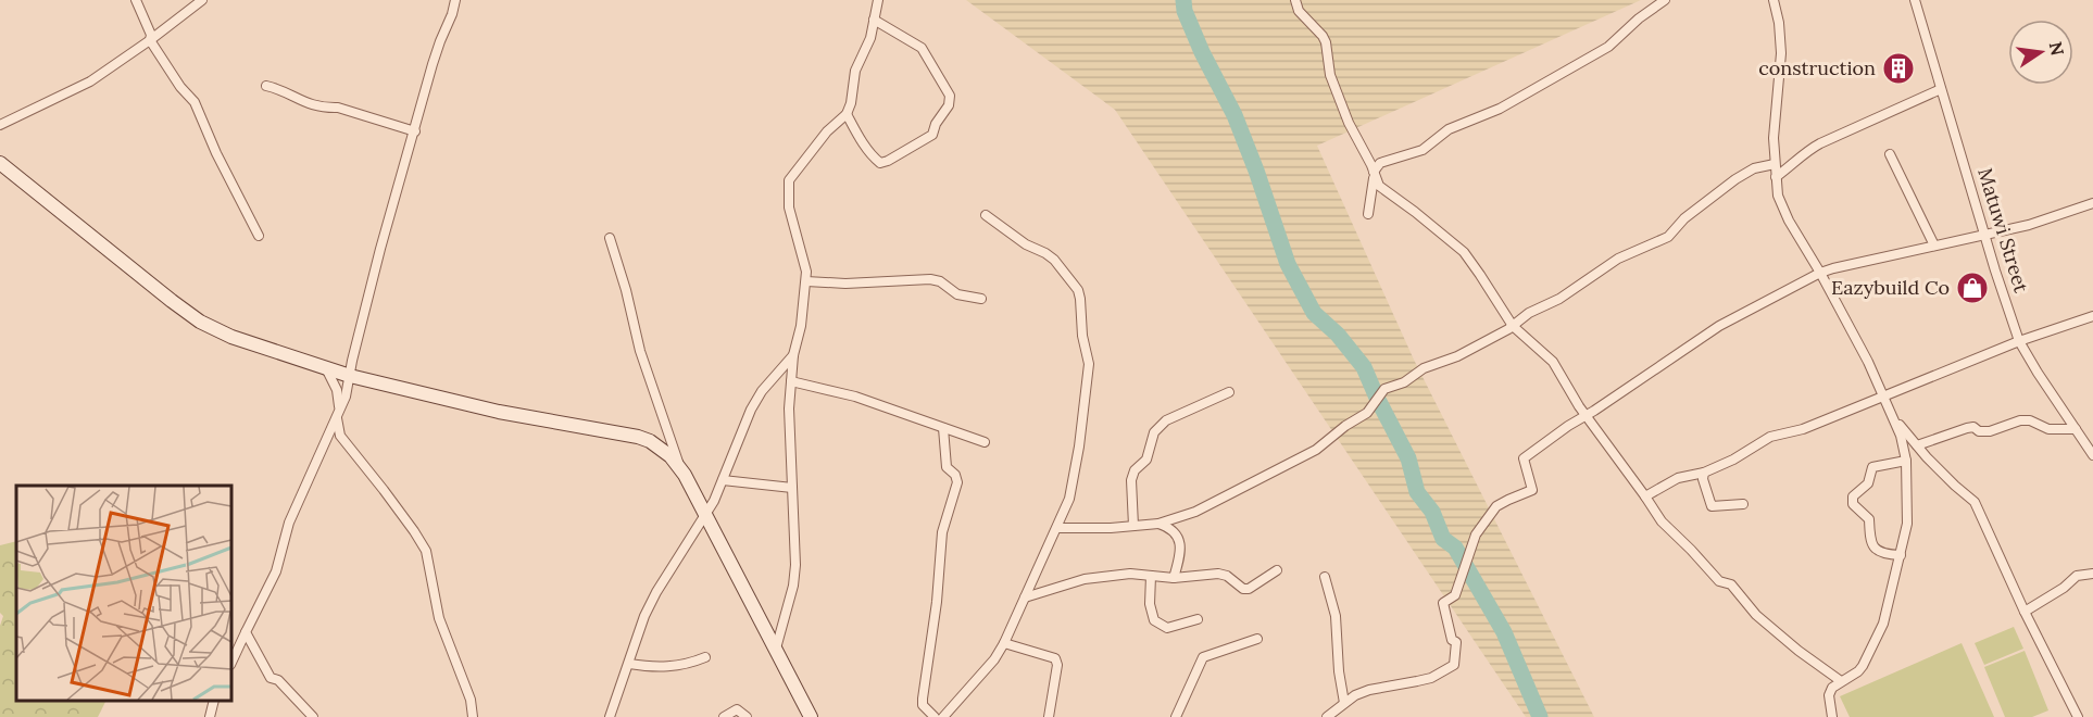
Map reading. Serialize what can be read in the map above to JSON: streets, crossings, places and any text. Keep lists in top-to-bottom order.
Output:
{
  "streets": {
    "street": ["Matuwi Street"]
  },
  "places": {
    "building": ["construction"],
    "shop": ["Eazybuild Co"]
  },
  "north": "right"
}
